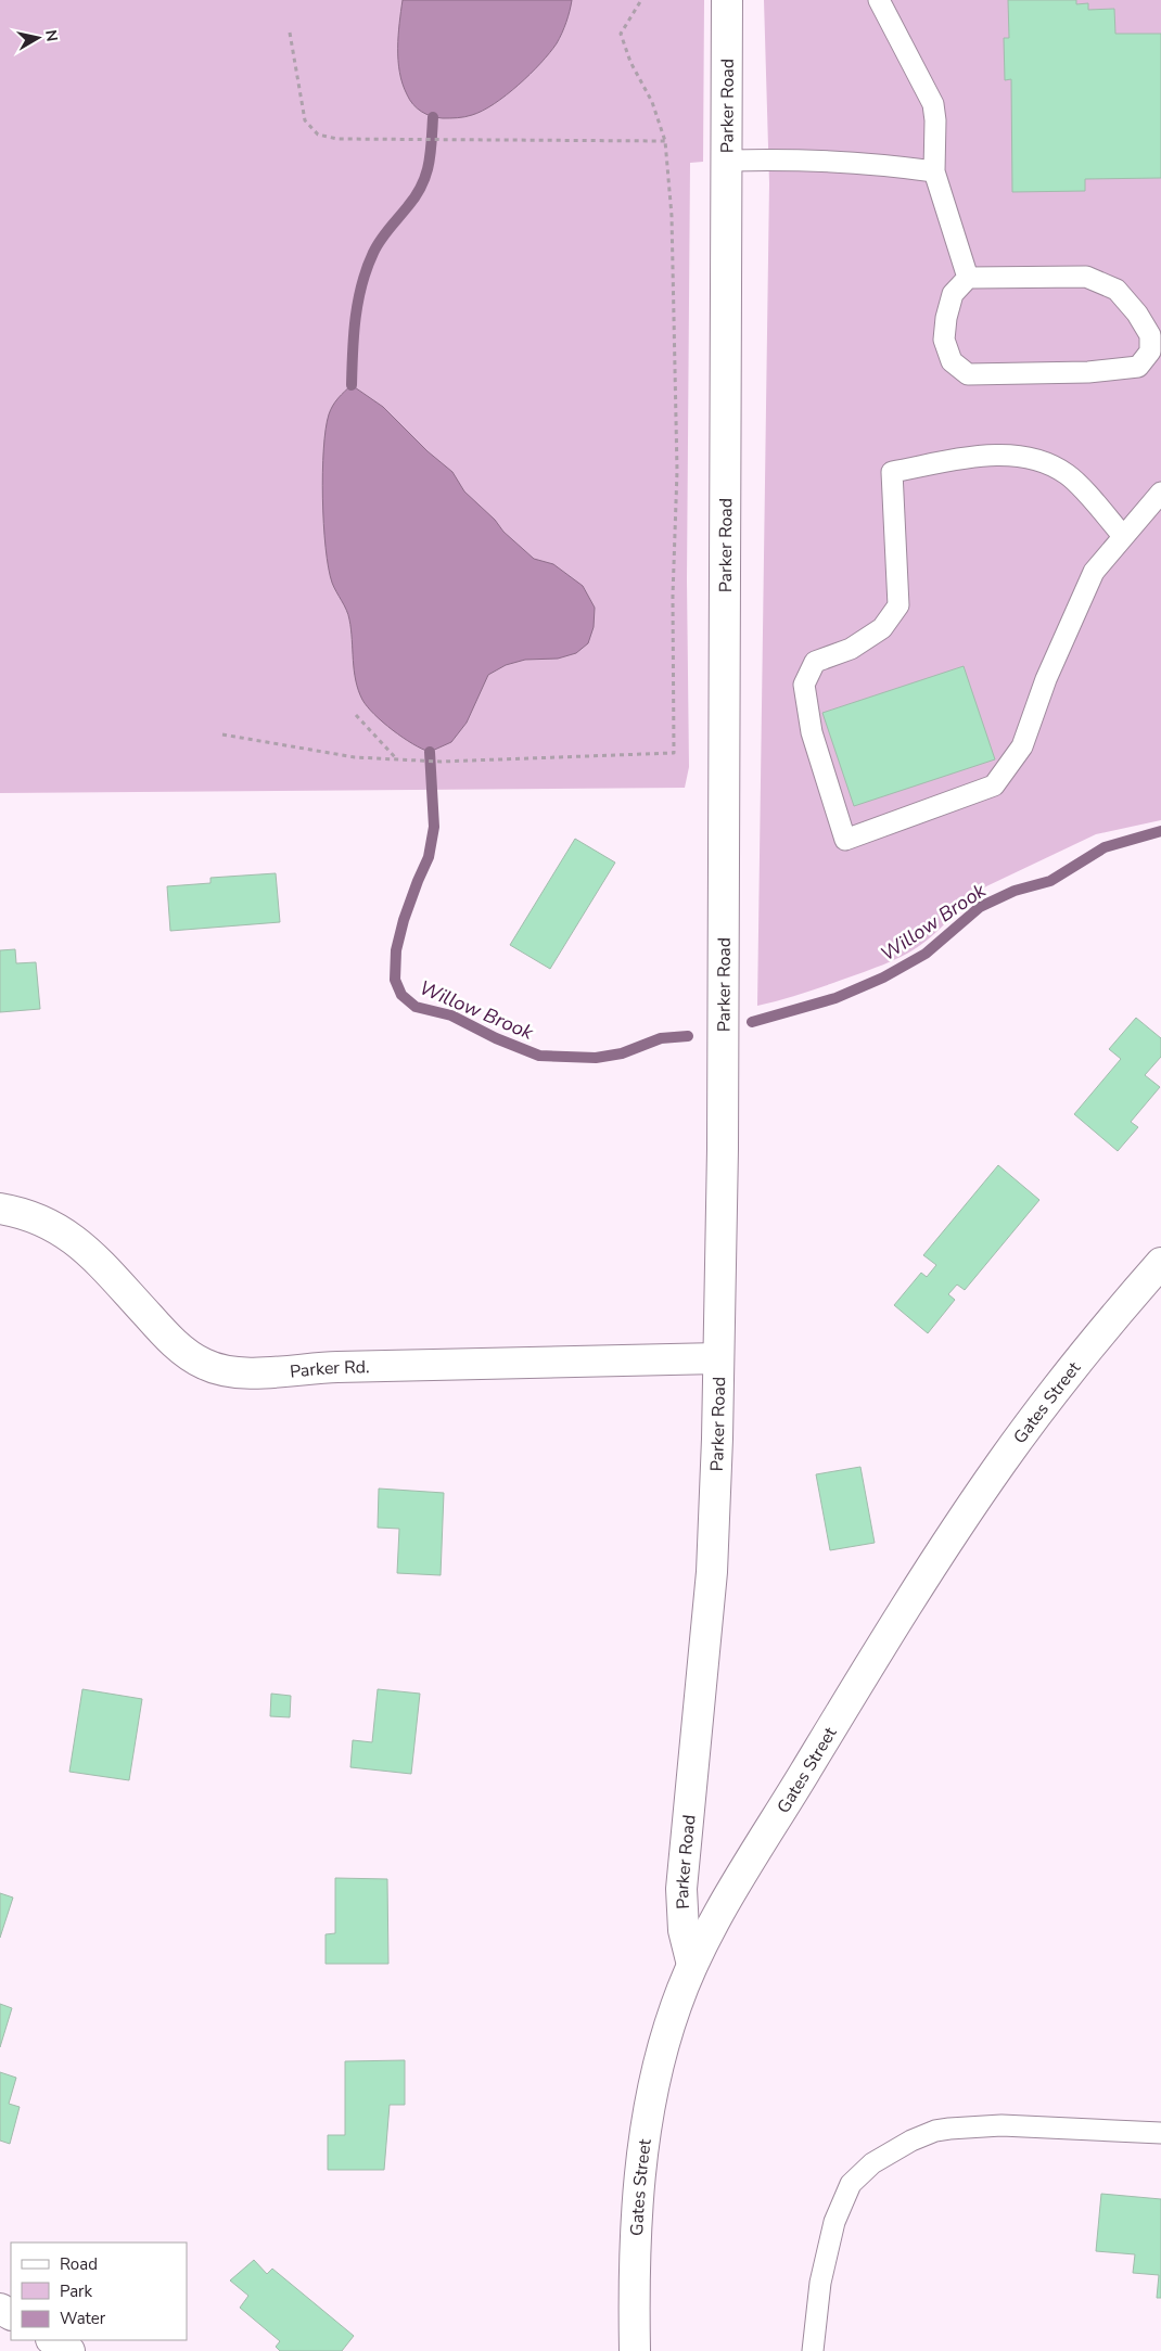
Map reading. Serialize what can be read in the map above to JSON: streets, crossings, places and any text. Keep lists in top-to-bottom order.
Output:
{
  "streets": {
    "street": ["Parker Road", "Parker Rd.", "Gates Street"]
  },
  "crossings": [
    ["Parker Road", "Parker Rd."],
    ["Parker Road", "Gates Street"]
  ],
  "water": ["Willow Brook"],
  "legend": ["Road", "Park", "Water"],
  "north": "right"
}
